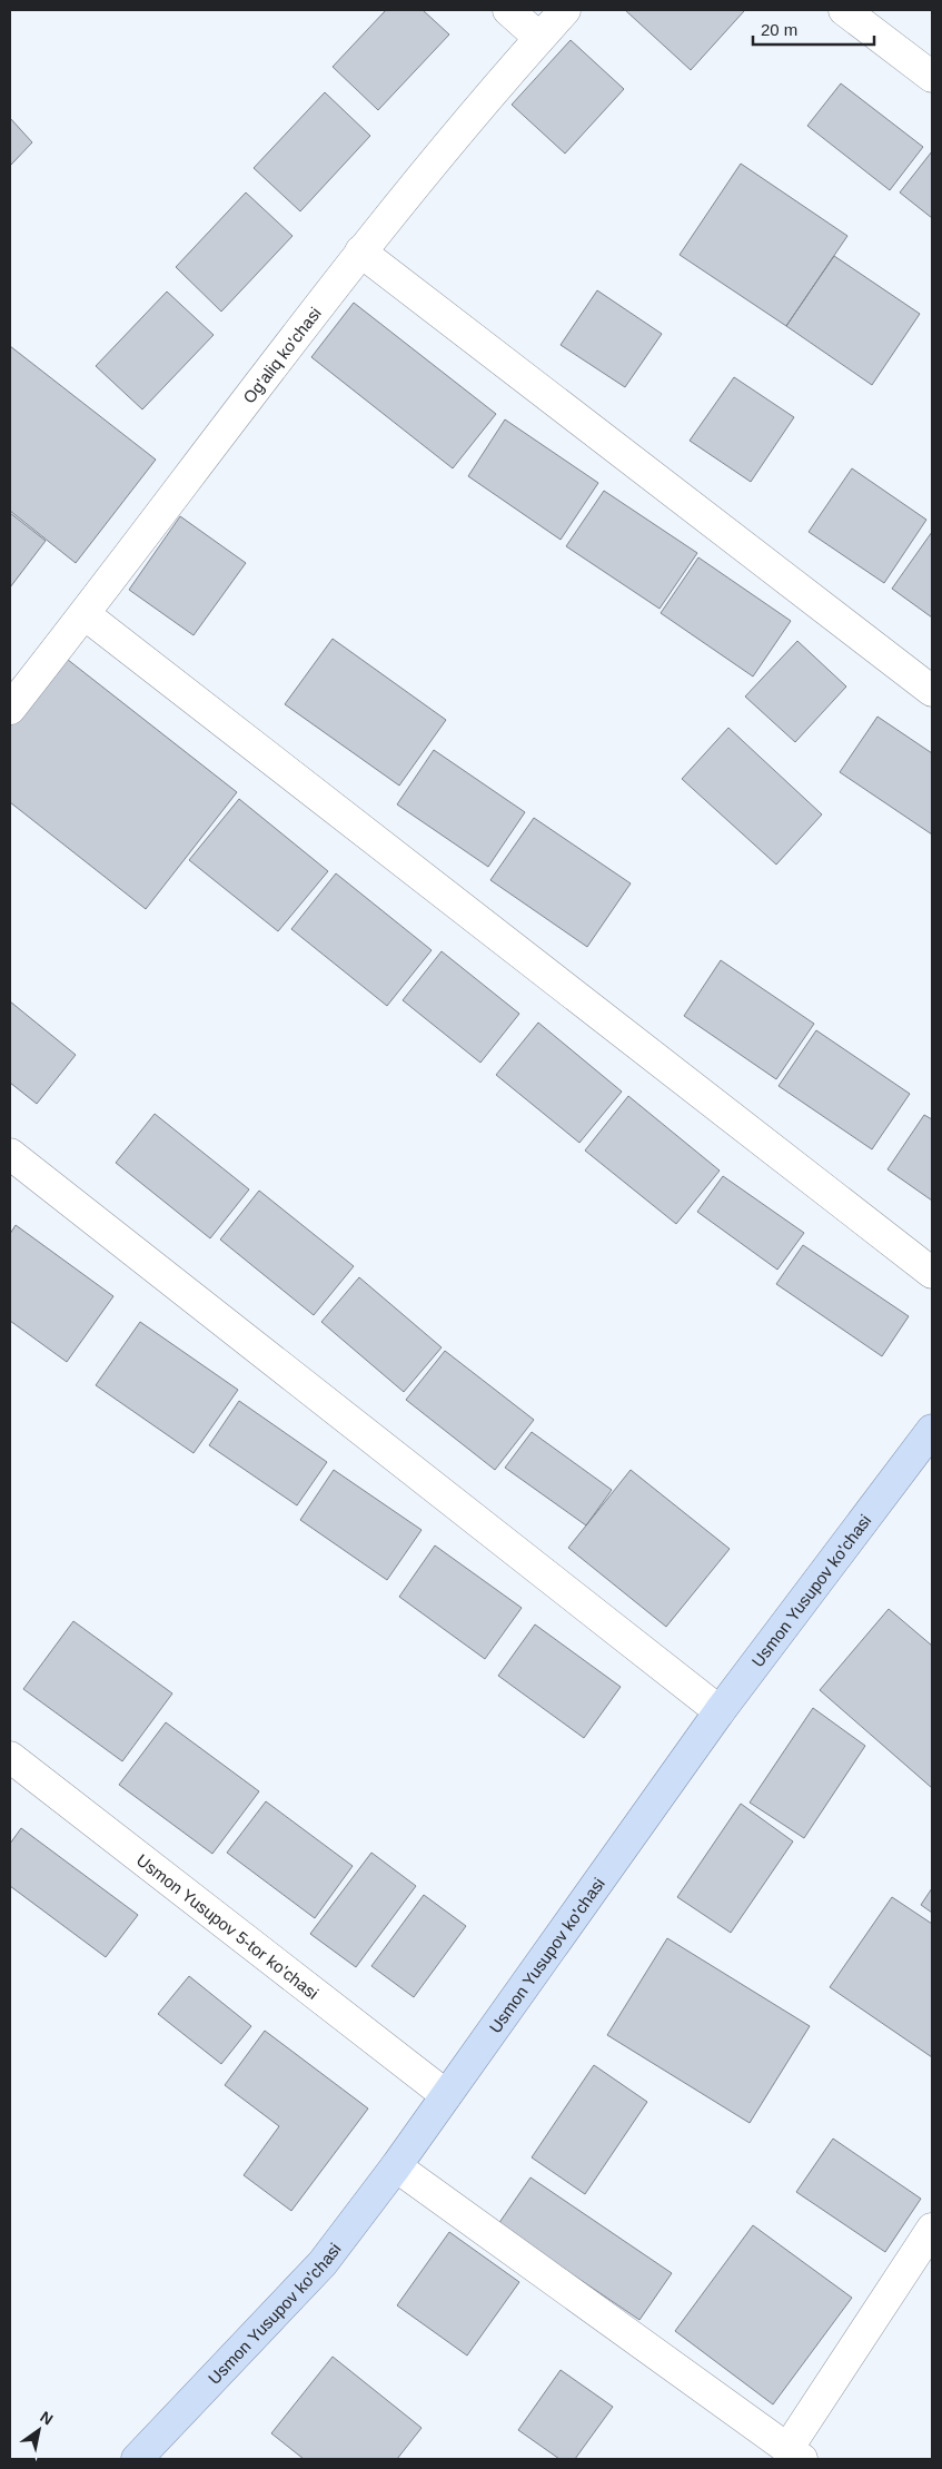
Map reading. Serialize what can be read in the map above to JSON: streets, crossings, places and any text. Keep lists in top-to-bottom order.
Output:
{
  "streets": {
    "main road": ["Usmon Yusupov ko'chasi"],
    "street": ["Og'aliq ko'chasi", "Usmon Yusupov 5-tor ko'chasi"]
  },
  "crossings": [
    ["Usmon Yusupov ko'chasi", "Usmon Yusupov 5-tor ko'chasi"]
  ],
  "scale_bar": "20 m",
  "north": "top right"
}
